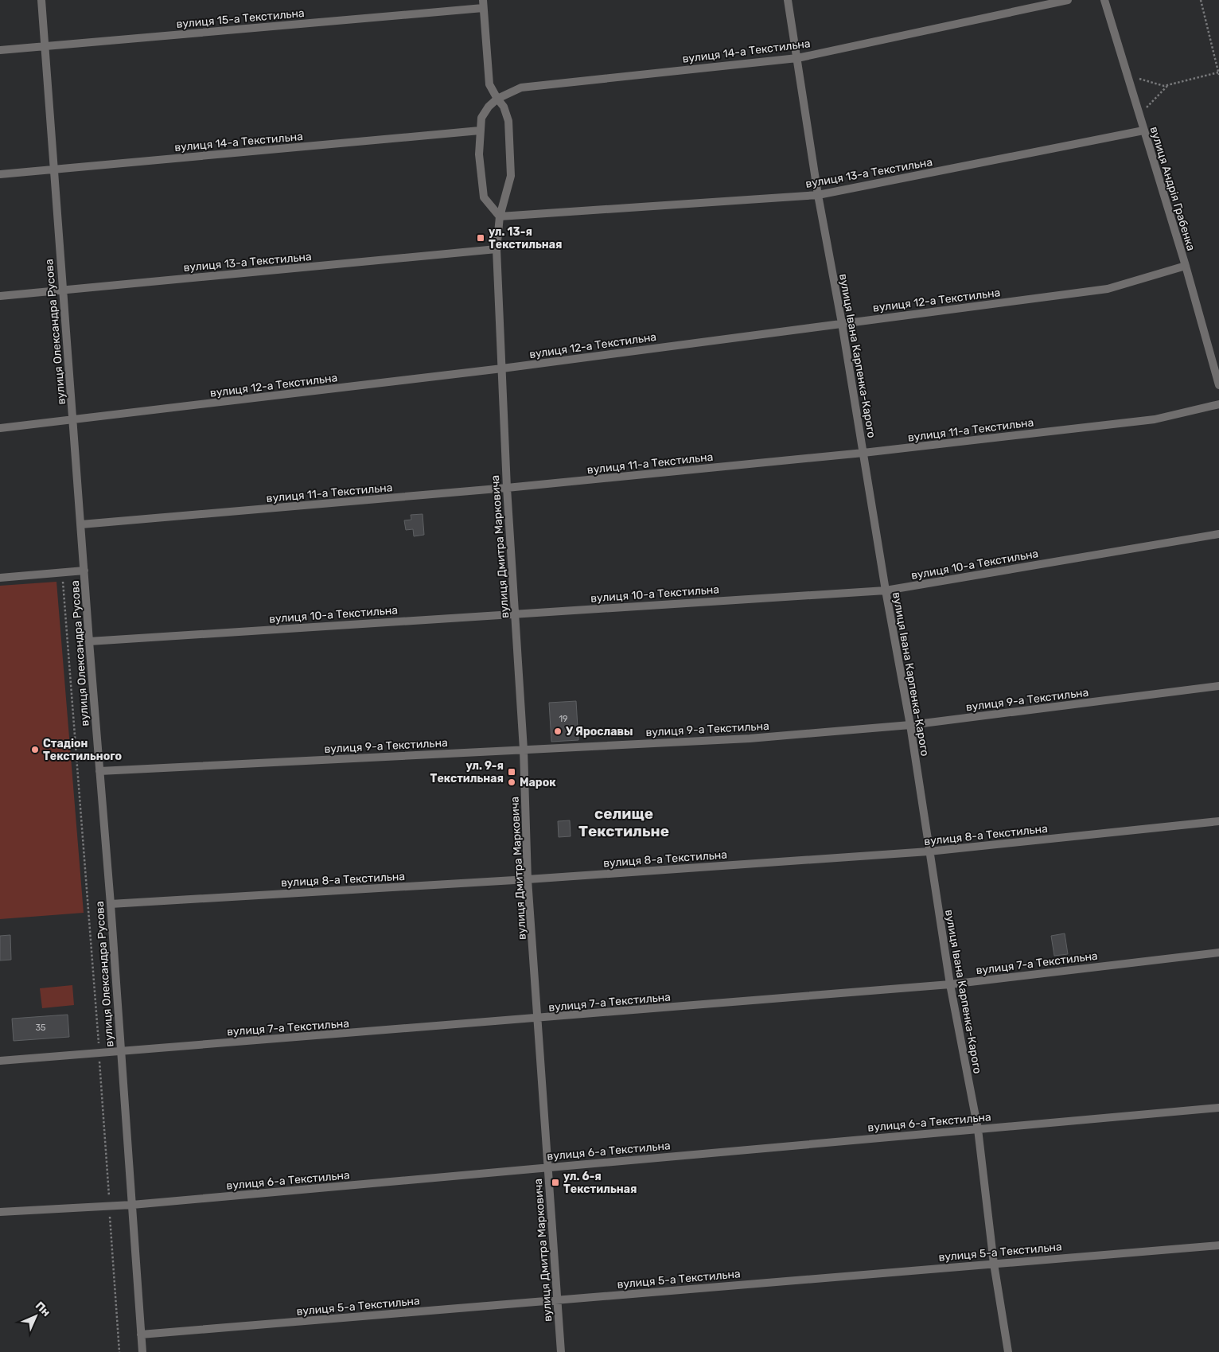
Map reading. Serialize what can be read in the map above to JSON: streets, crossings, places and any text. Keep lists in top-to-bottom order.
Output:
{
  "streets": {
    "street": [
      "вулиця 15-а Текстильна",
      "вулиця 14-а Текстильна",
      "вулиця 13-а Текстильна",
      "вулиця Андрія Грабенка",
      "вулиця 12-а Текстильна",
      "вулиця Олександра Русова",
      "вулиця Івана Карпенка-Карого",
      "вулиця 11-а Текстильна",
      "вулиця Дмитра Марковича",
      "вулиця 10-а Текстильна",
      "вулиця 9-а Текстильна",
      "вулиця 8-а Текстильна",
      "вулиця 7-а Текстильна",
      "вулиця 6-а Текстильна",
      "вулиця 5-а Текстильна"
    ]
  },
  "crossings": [
    ["вулиця 15-а Текстильна", "вулиця Олександра Русова"],
    ["вулиця 15-а Текстильна", "вулиця Дмитра Марковича"],
    ["вулиця 14-а Текстильна", "вулиця Олександра Русова"],
    ["вулиця 14-а Текстильна", "вулиця Івана Карпенка-Карого"],
    ["вулиця 14-а Текстильна", "вулиця Дмитра Марковича"],
    ["вулиця 13-а Текстильна", "вулиця Андрія Грабенка"],
    ["вулиця 13-а Текстильна", "вулиця Олександра Русова"],
    ["вулиця 13-а Текстильна", "вулиця Івана Карпенка-Карого"],
    ["вулиця 13-а Текстильна", "вулиця Дмитра Марковича"],
    ["вулиця Андрія Грабенка", "вулиця 12-а Текстильна"],
    ["вулиця 12-а Текстильна", "вулиця Олександра Русова"],
    ["вулиця 12-а Текстильна", "вулиця Івана Карпенка-Карого"],
    ["вулиця 12-а Текстильна", "вулиця Дмитра Марковича"],
    ["вулиця Олександра Русова", "вулиця 11-а Текстильна"],
    ["вулиця Олександра Русова", "вулиця 10-а Текстильна"],
    ["вулиця Олександра Русова", "вулиця 9-а Текстильна"],
    ["вулиця Олександра Русова", "вулиця 8-а Текстильна"],
    ["вулиця Олександра Русова", "вулиця 7-а Текстильна"],
    ["вулиця Олександра Русова", "вулиця 6-а Текстильна"],
    ["вулиця Олександра Русова", "вулиця 5-а Текстильна"],
    ["вулиця Івана Карпенка-Карого", "вулиця 11-а Текстильна"],
    ["вулиця Івана Карпенка-Карого", "вулиця 10-а Текстильна"],
    ["вулиця Івана Карпенка-Карого", "вулиця 9-а Текстильна"],
    ["вулиця Івана Карпенка-Карого", "вулиця 8-а Текстильна"],
    ["вулиця Івана Карпенка-Карого", "вулиця 7-а Текстильна"],
    ["вулиця Івана Карпенка-Карого", "вулиця 6-а Текстильна"],
    ["вулиця Івана Карпенка-Карого", "вулиця 5-а Текстильна"],
    ["вулиця 11-а Текстильна", "вулиця Дмитра Марковича"],
    ["вулиця Дмитра Марковича", "вулиця 10-а Текстильна"],
    ["вулиця Дмитра Марковича", "вулиця 9-а Текстильна"],
    ["вулиця Дмитра Марковича", "вулиця 8-а Текстильна"],
    ["вулиця Дмитра Марковича", "вулиця 7-а Текстильна"],
    ["вулиця Дмитра Марковича", "вулиця 6-а Текстильна"],
    ["вулиця Дмитра Марковича", "вулиця 5-а Текстильна"]
  ],
  "districts": ["селище Текстильне"],
  "places": {
    "transit": ["ул. 13-я Текстильная", "ул. 9-я Текстильная", "ул. 6-я Текстильная"],
    "other": ["У Ярославы", "Стадіон Текстильного", "Марок"]
  },
  "house_numbers": ["19", "35"],
  "north": "top right"
}
